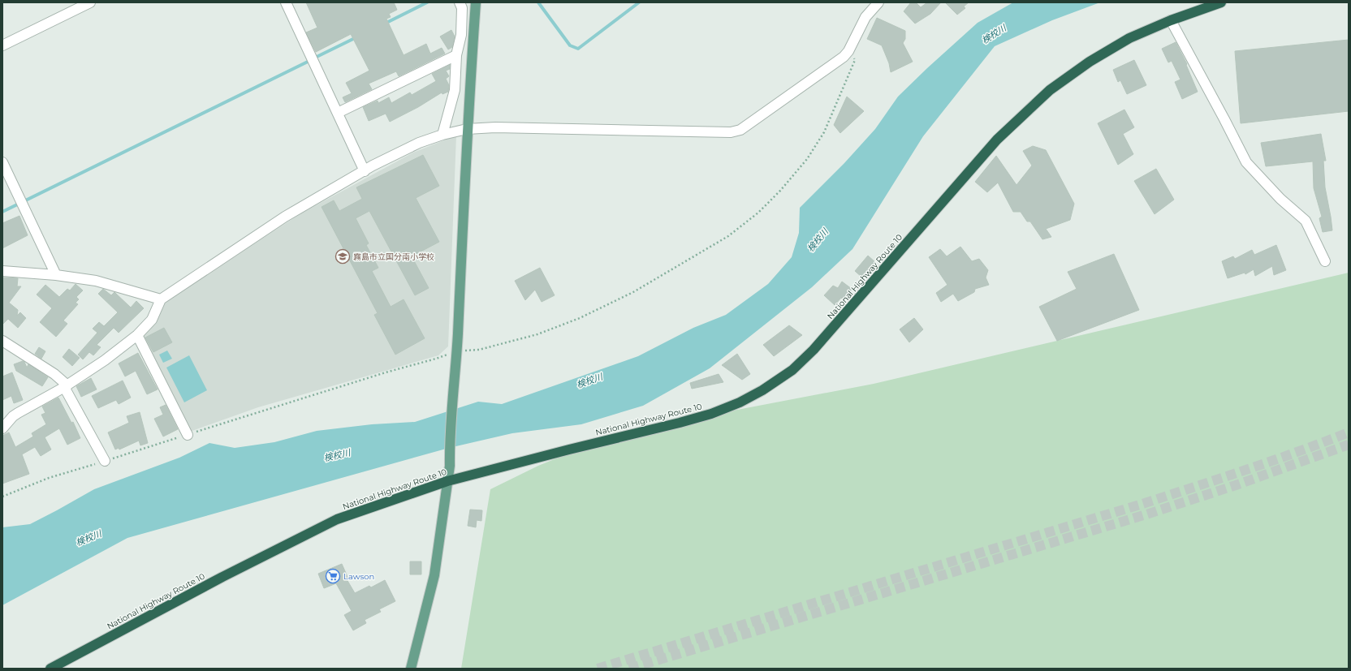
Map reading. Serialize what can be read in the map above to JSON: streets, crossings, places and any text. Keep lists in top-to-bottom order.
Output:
{
  "streets": {
    "highway": ["National Highway Route 10"]
  },
  "water": ["検校川"],
  "places": {
    "school or university": ["霧島市立国分南小学校"],
    "supermarket": ["Lawson"]
  }
}
